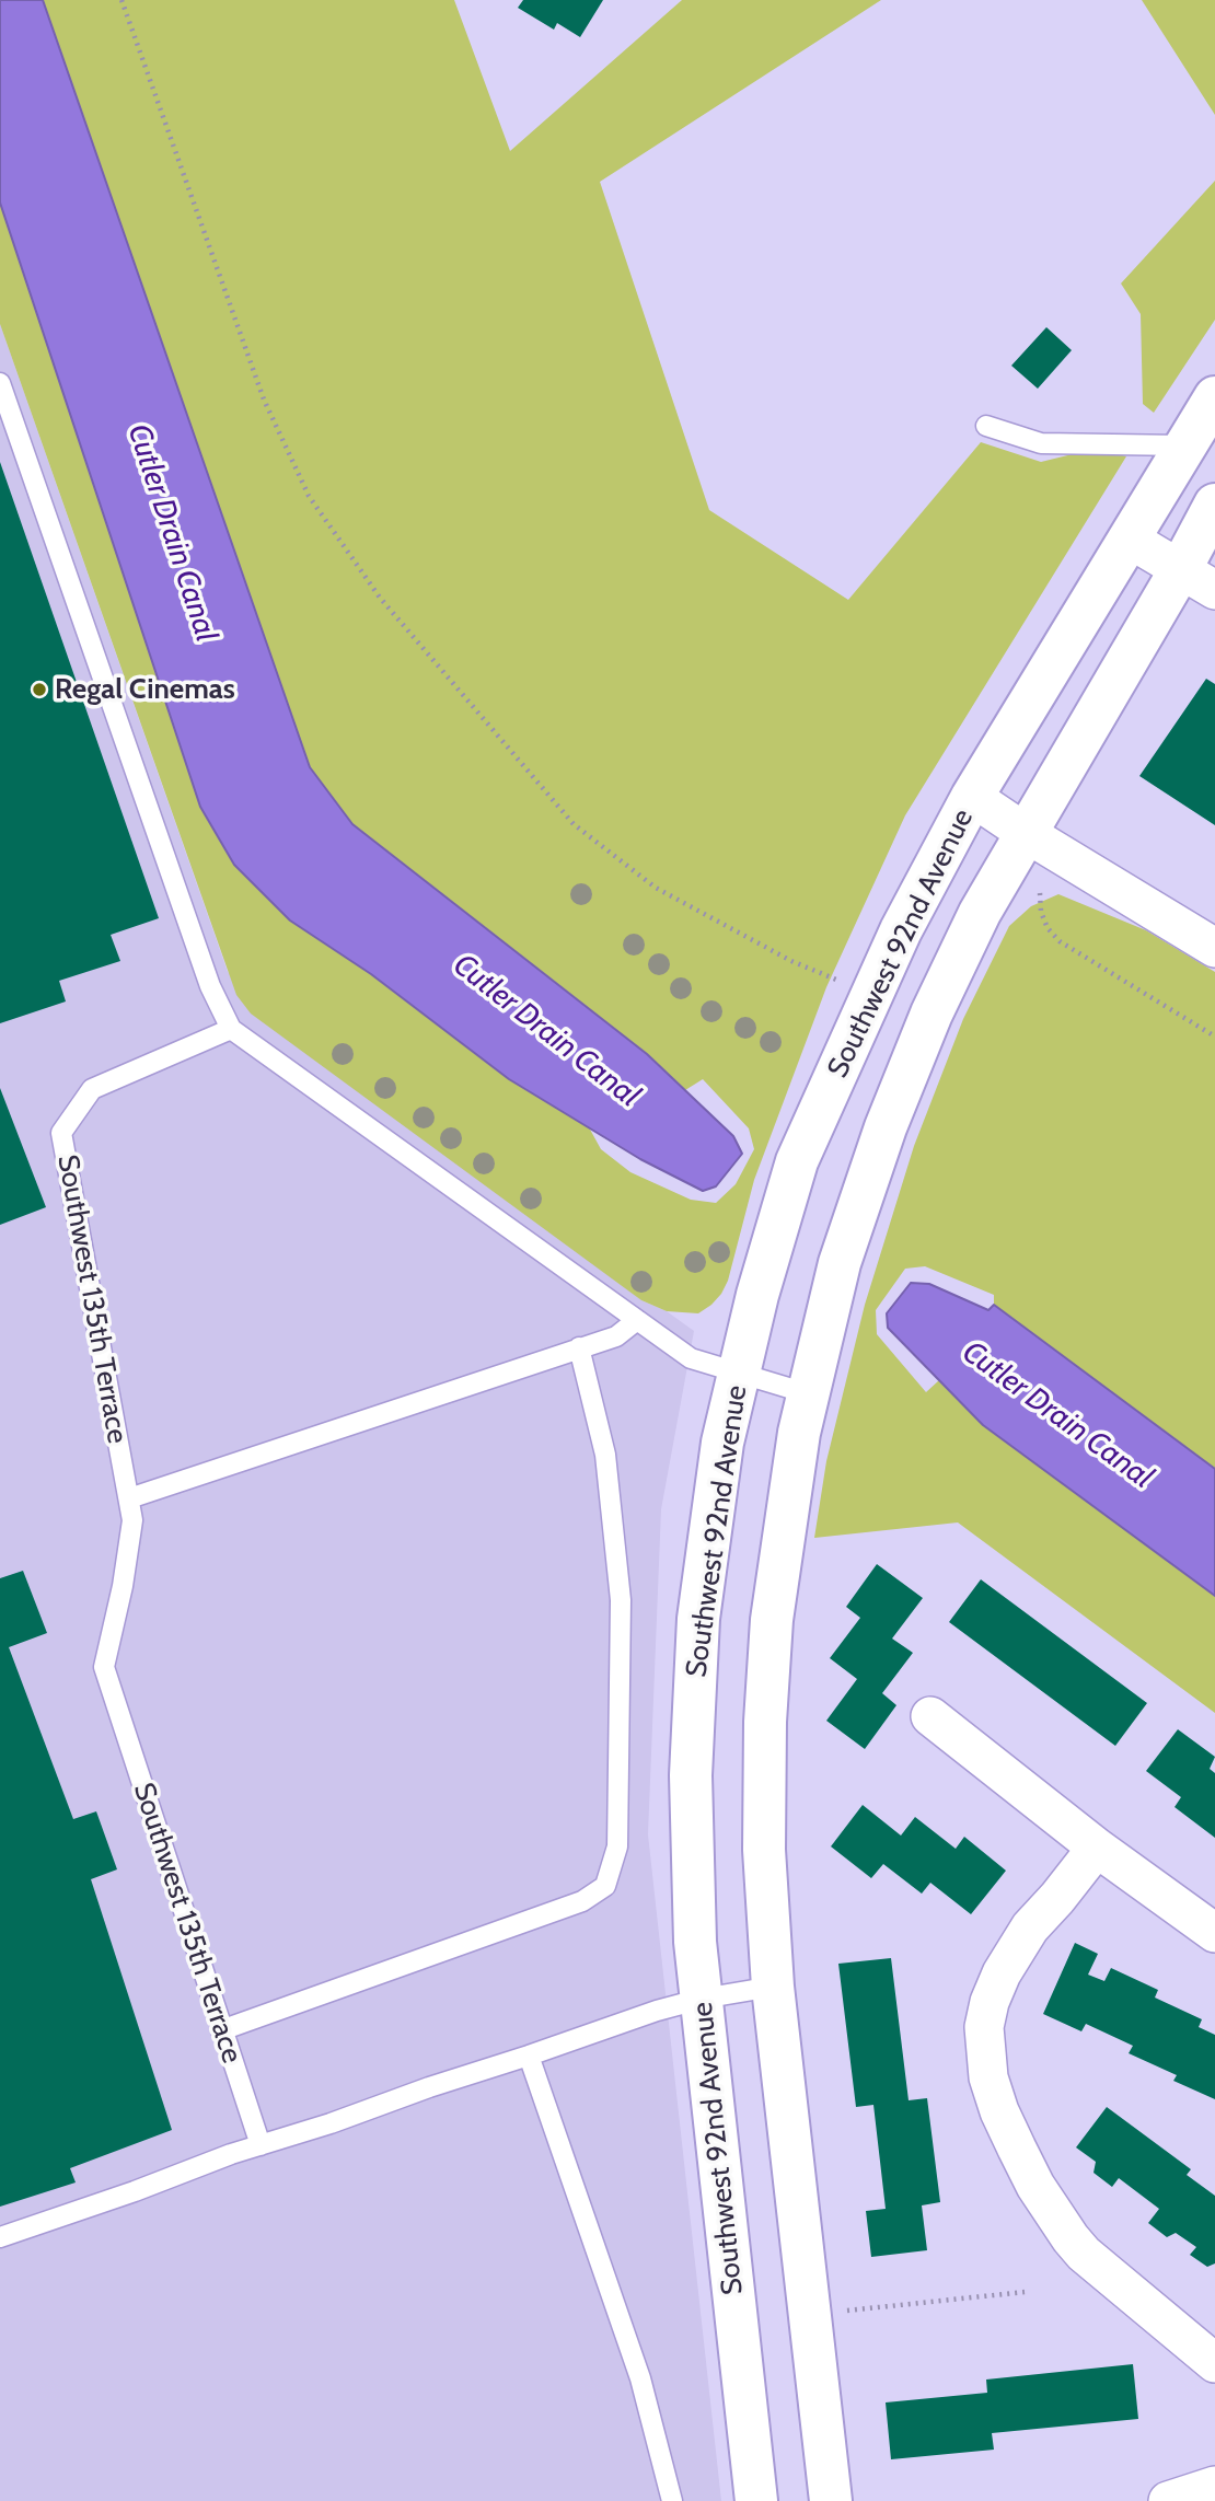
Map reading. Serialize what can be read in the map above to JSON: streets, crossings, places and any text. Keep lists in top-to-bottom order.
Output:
{
  "streets": {
    "street": ["Southwest 92nd Avenue"],
    "lane": ["Southwest 135th Terrace"]
  },
  "water": ["Cutler Drain Canal"],
  "places": ["Regal Cinemas"]
}
